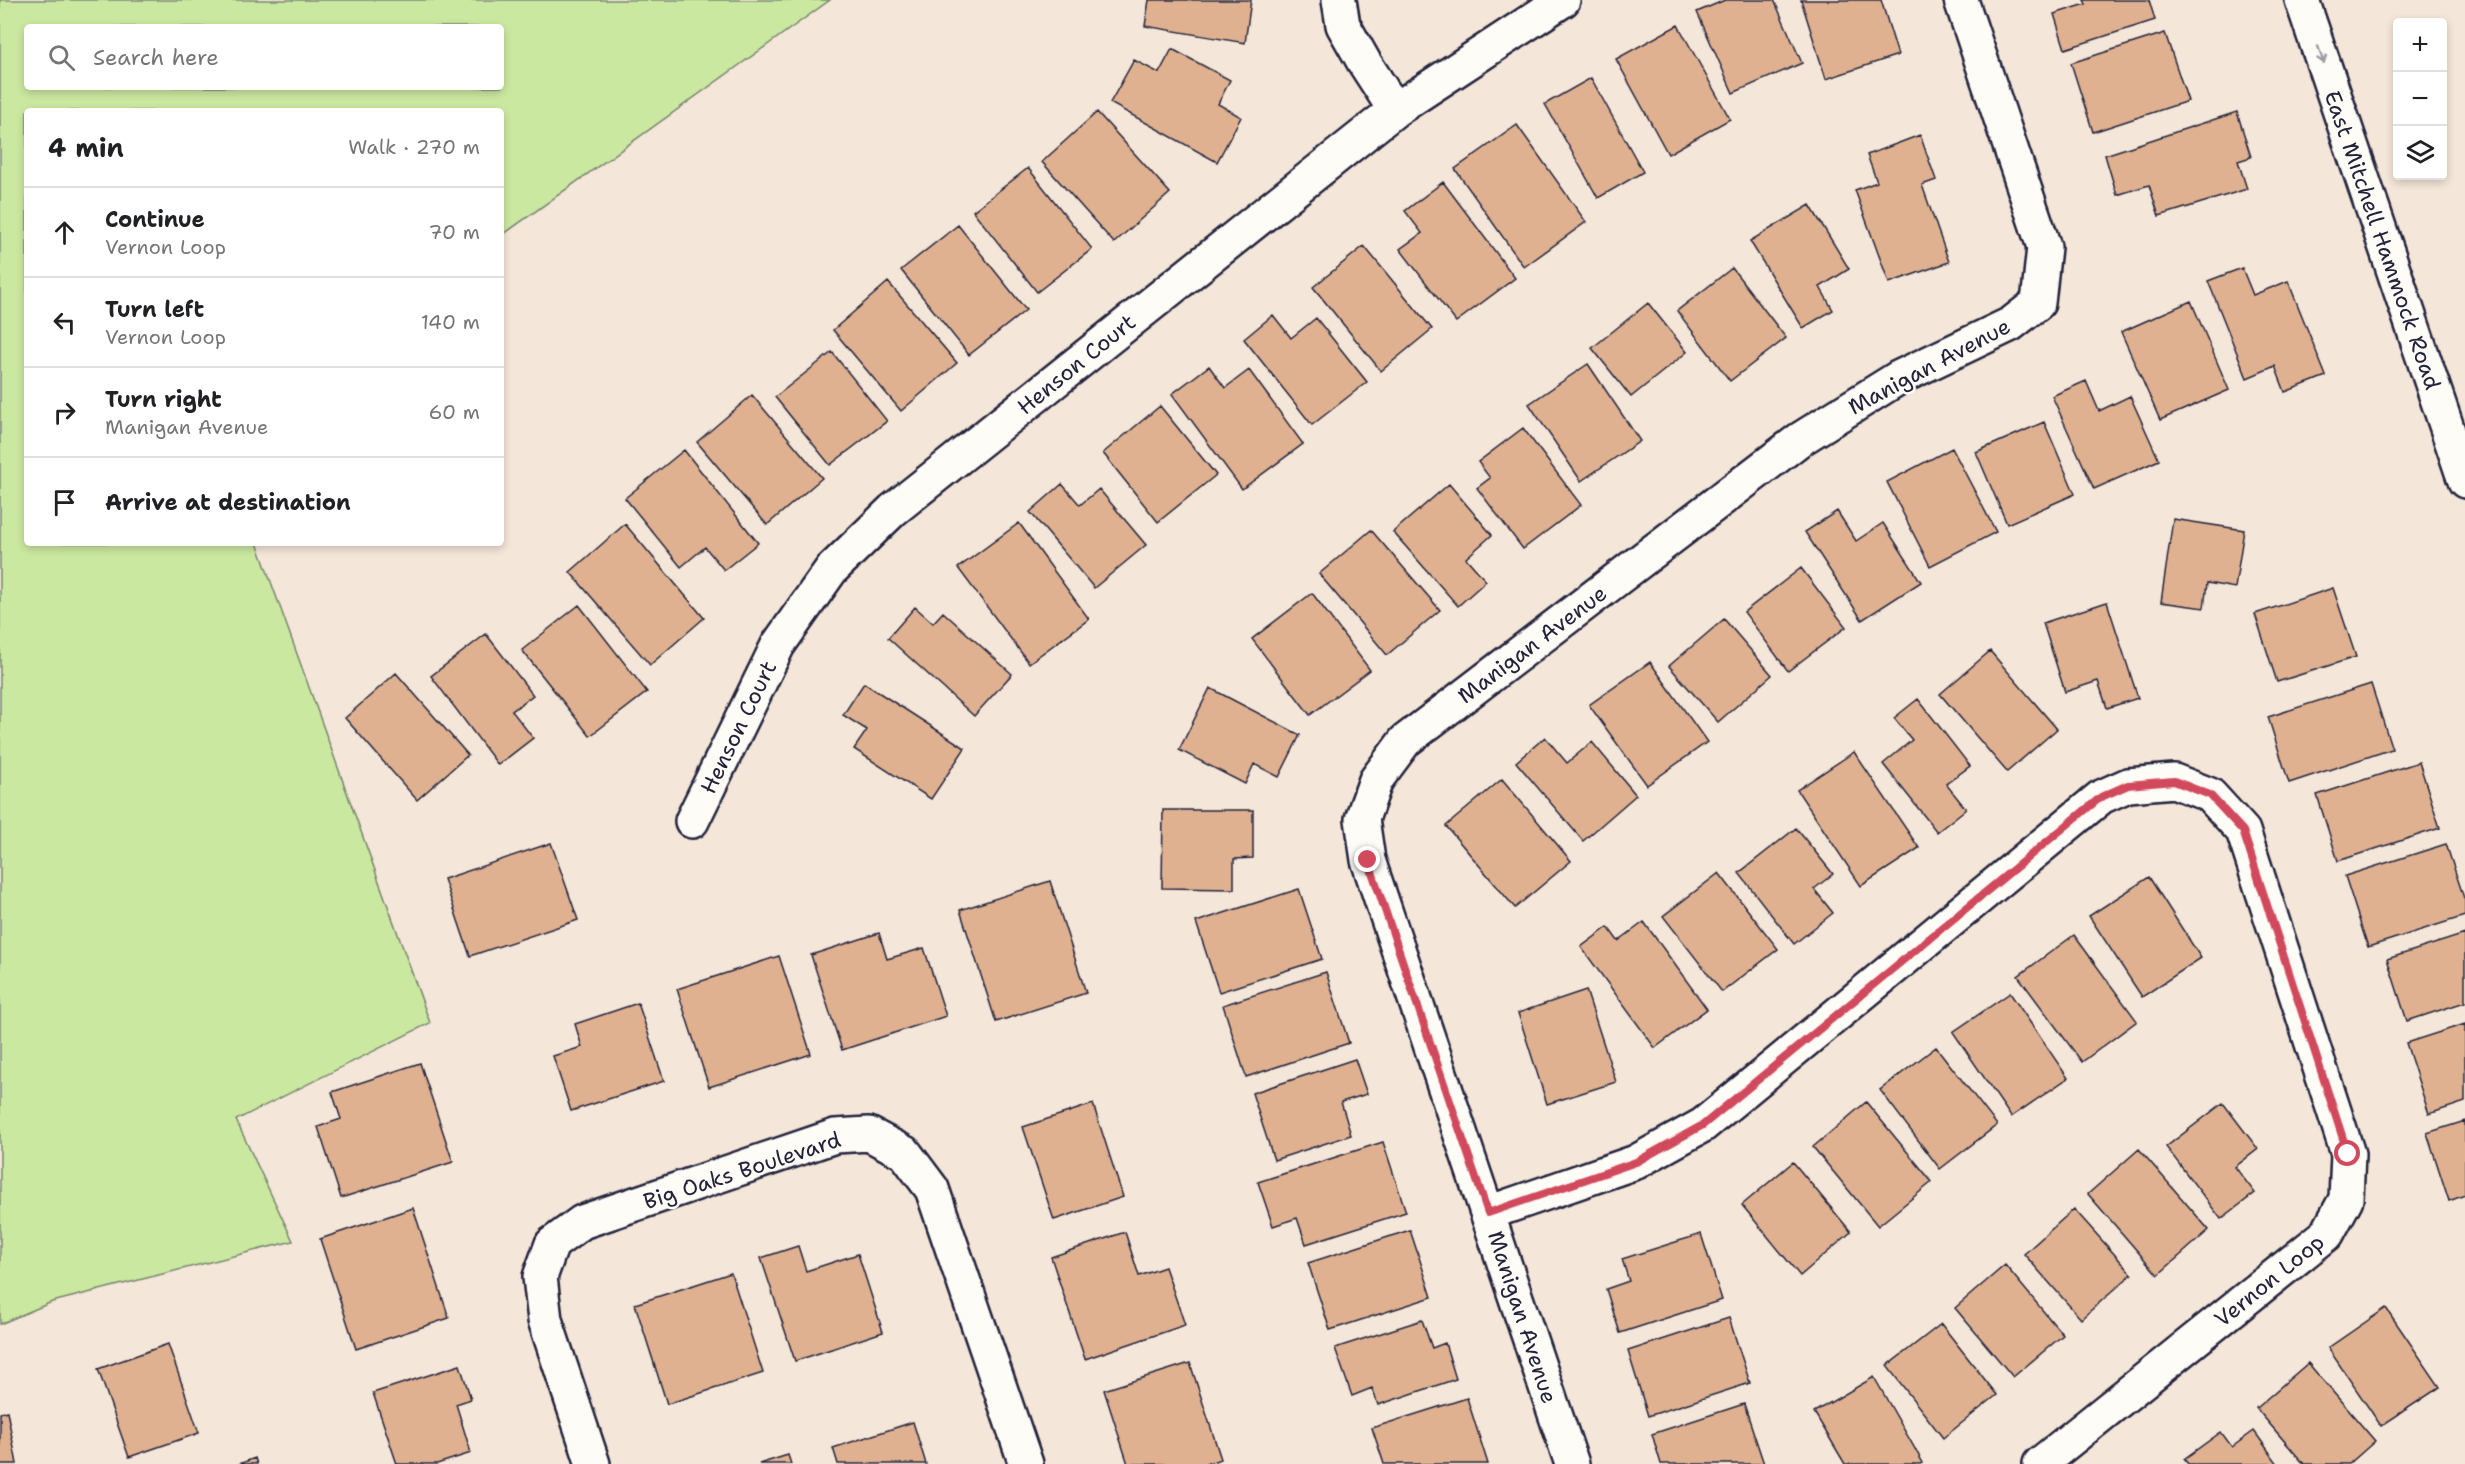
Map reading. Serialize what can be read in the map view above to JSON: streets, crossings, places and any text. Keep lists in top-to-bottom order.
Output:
{
  "streets": {
    "street": [
      "East Mitchell Hammock Road",
      "Henson Court",
      "Manigan Avenue",
      "Big Oaks Boulevard",
      "Vernon Loop"
    ]
  },
  "crossings": [
    ["Manigan Avenue", "Vernon Loop"]
  ],
  "one_way": ["East Mitchell Hammock Road"],
  "page": {
    "map_buttons": ["+", "−"],
    "search": "Search here",
    "heading": ["4 min", "Walk · 270 m"],
    "list": [
      ["Continue", "Vernon Loop", "70 m"],
      ["Turn left", "Vernon Loop", "140 m"],
      ["Turn right", "Manigan Avenue", "60 m"],
      "Arrive at destination"
    ]
  }
}
